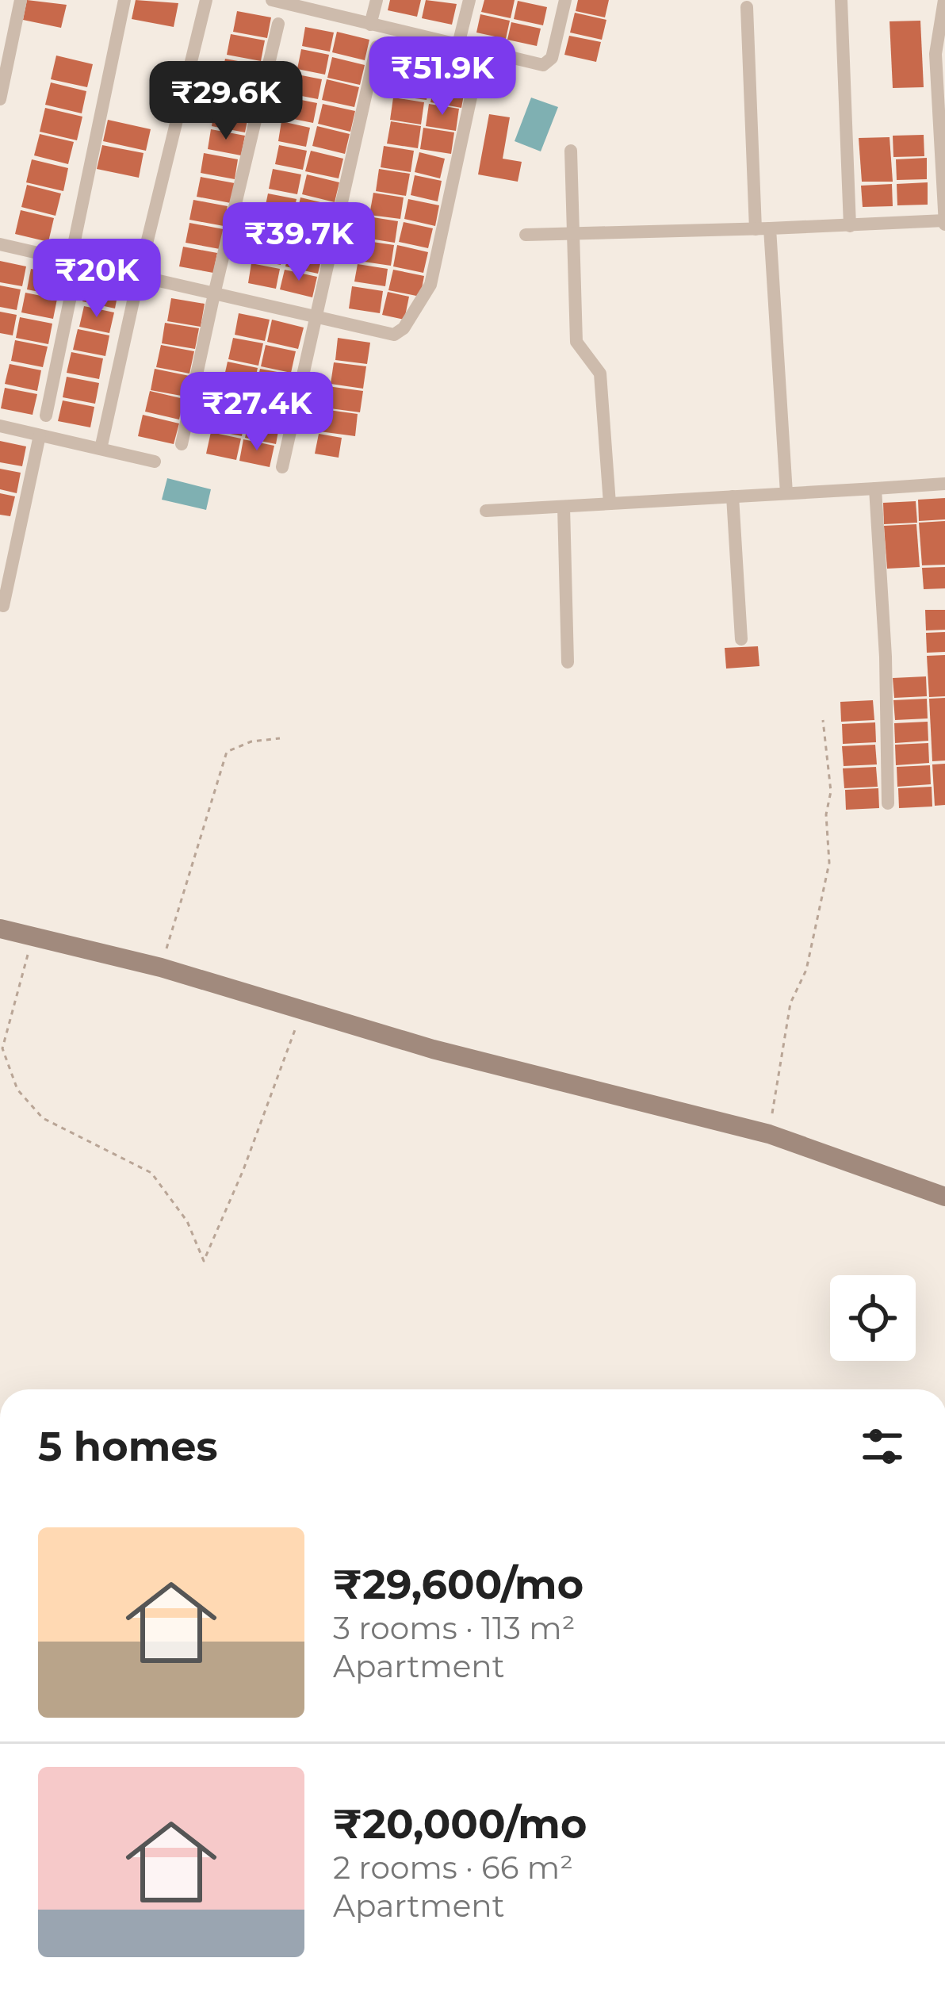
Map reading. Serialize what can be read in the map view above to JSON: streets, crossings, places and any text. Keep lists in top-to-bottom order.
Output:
{
  "page": {
    "price": [
      "₹51.9K",
      "₹29.6K",
      "₹39.7K",
      "₹20K",
      "₹27.4K"
    ],
    "heading": "5 homes",
    "list": [
      {
        "name": "₹29,600/mo",
        "note": "3 rooms · 113 m² · Apartment"
      },
      {
        "name": "₹20,000/mo",
        "note": "2 rooms · 66 m² · Apartment"
      }
    ]
  }
}
